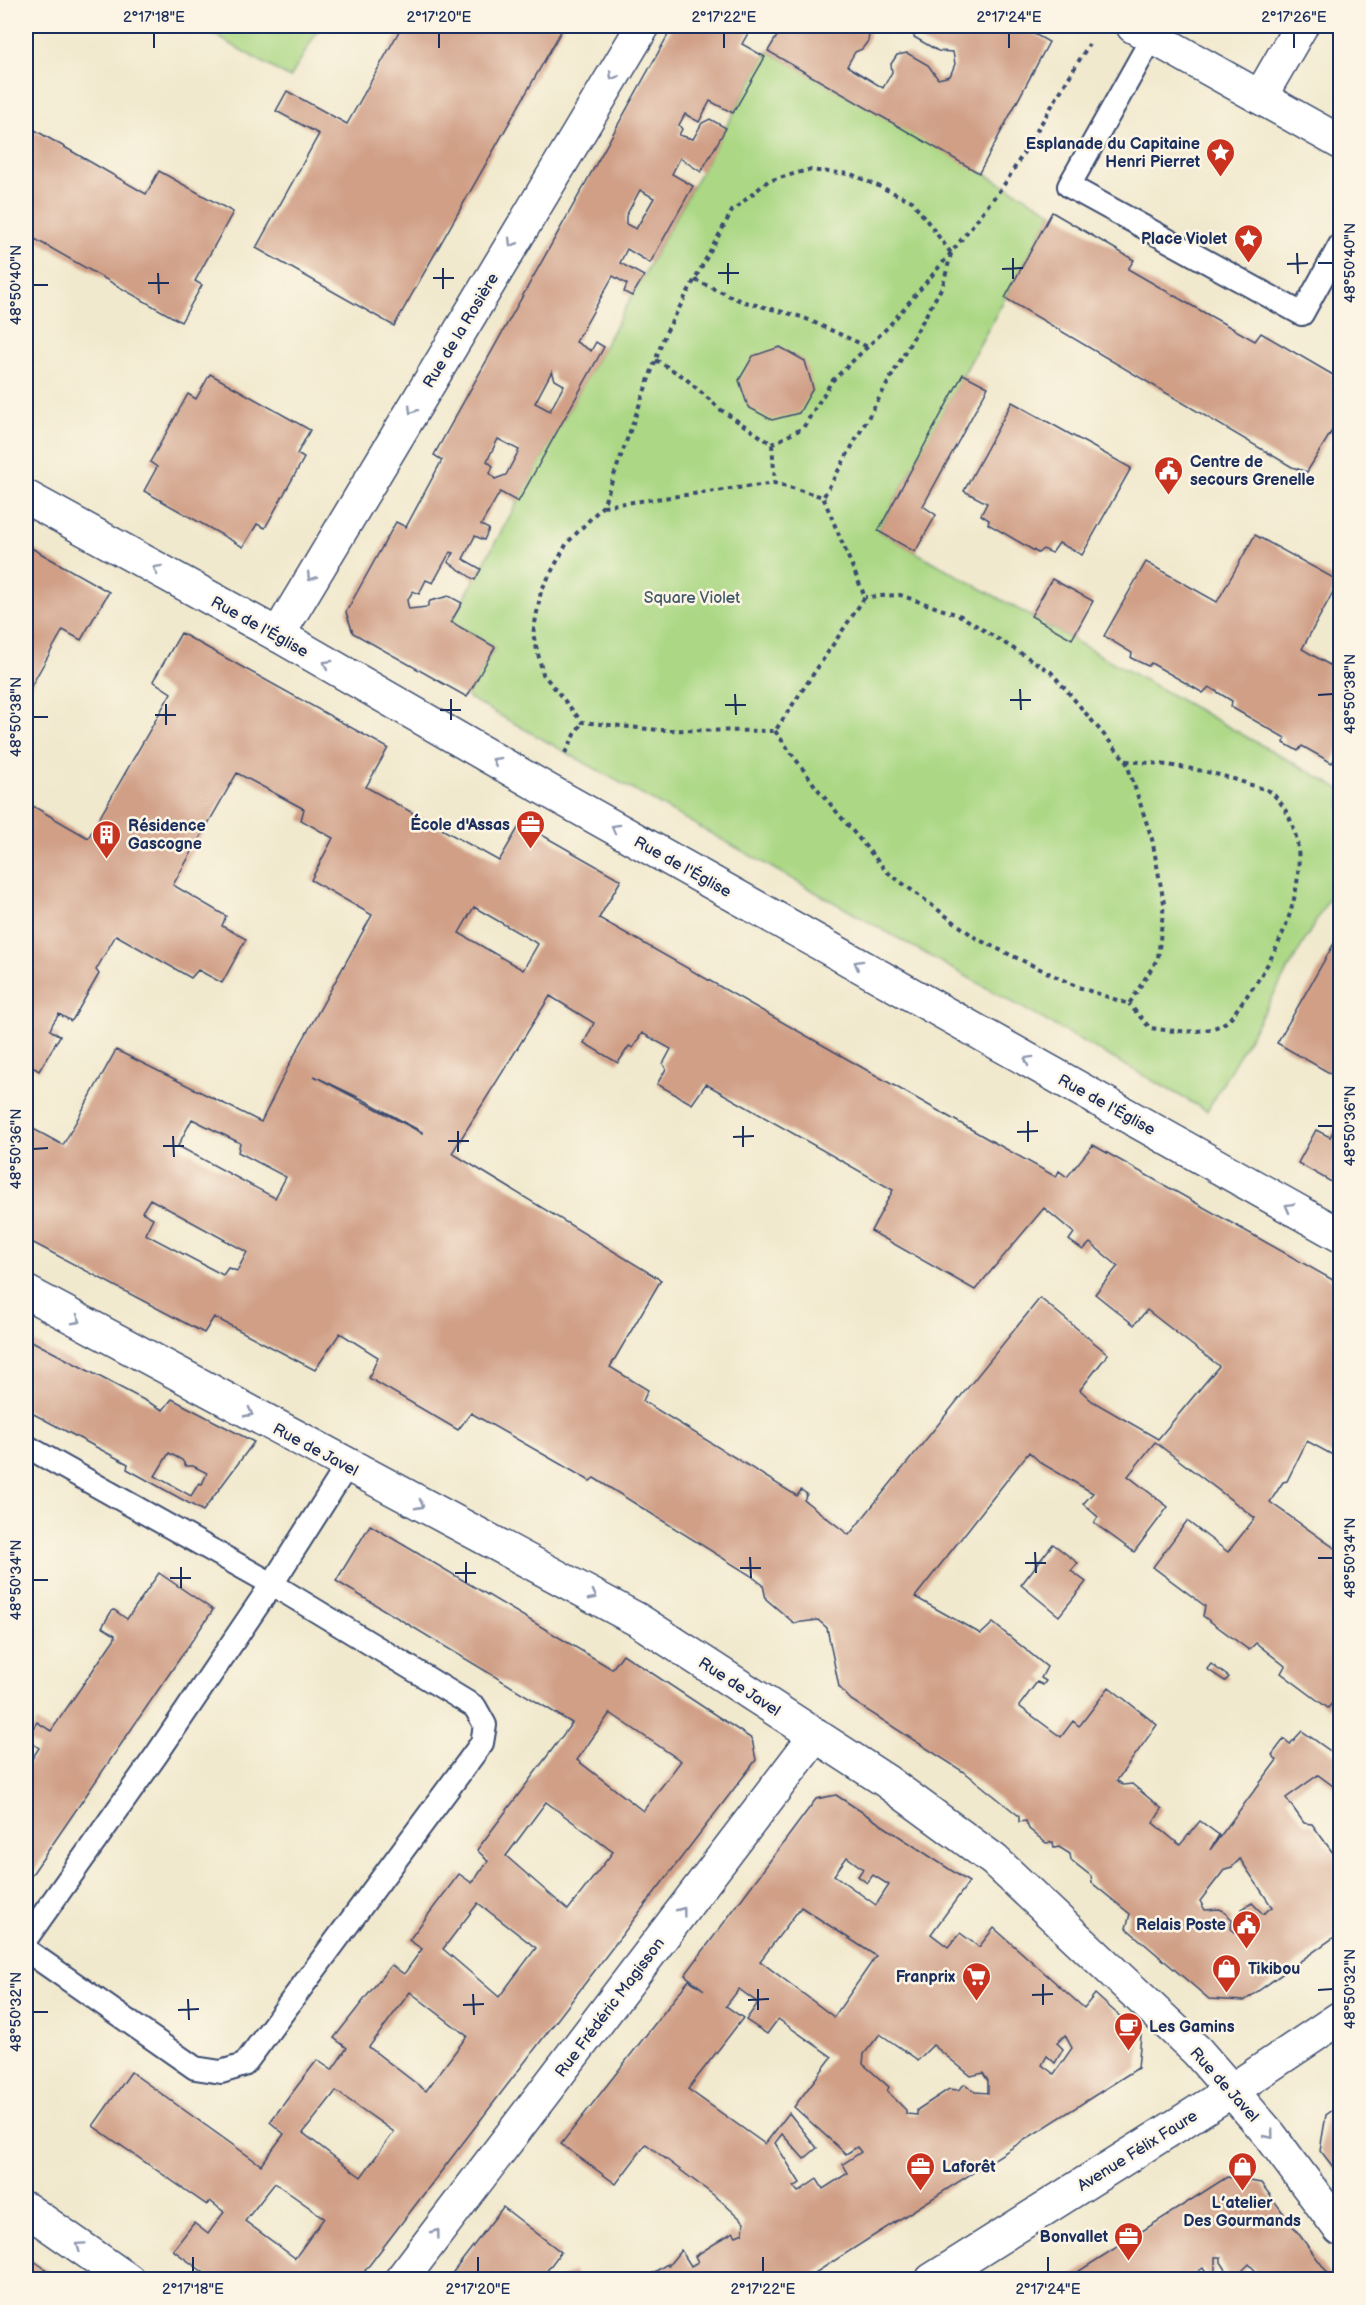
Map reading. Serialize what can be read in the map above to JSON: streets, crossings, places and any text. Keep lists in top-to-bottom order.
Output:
{
  "streets": {
    "street": [
      "Rue de la Rosière",
      "Rue de l'Église",
      "Rue de Javel",
      "Rue Frédéric Magisson",
      "Avenue Félix Faure"
    ]
  },
  "crossings": [
    ["Rue de la Rosière", "Rue de l'Église"],
    ["Rue de Javel", "Rue Frédéric Magisson"],
    ["Rue de Javel", "Avenue Félix Faure"]
  ],
  "one_way": [
    "Rue de la Rosière",
    "Rue de l'Église",
    "Rue de Javel",
    "Rue Frédéric Magisson"
  ],
  "parks": ["Square Violet"],
  "places": {
    "place": ["Esplanade du Capitaine Henri Pierret", "Place Violet"],
    "public building": ["Centre de secours Grenelle", "Relais Poste"],
    "office": ["École d'Assas", "Laforêt", "Bonvallet"],
    "building": ["Résidence Gascogne"],
    "shop": ["Tikibou", "L’atelier Des Gourmands"],
    "supermarket": ["Franprix"],
    "cafe": ["Les Gamins"]
  },
  "coordinates": [
    "2°17'18\"E",
    "2°17'20\"E",
    "2°17'22\"E",
    "2°17'24\"E",
    "2°17'26\"E",
    "48°50'40\"N",
    "48°50'38\"N",
    "48°50'36\"N",
    "48°50'34\"N",
    "48°50'32\"N"
  ]
}
